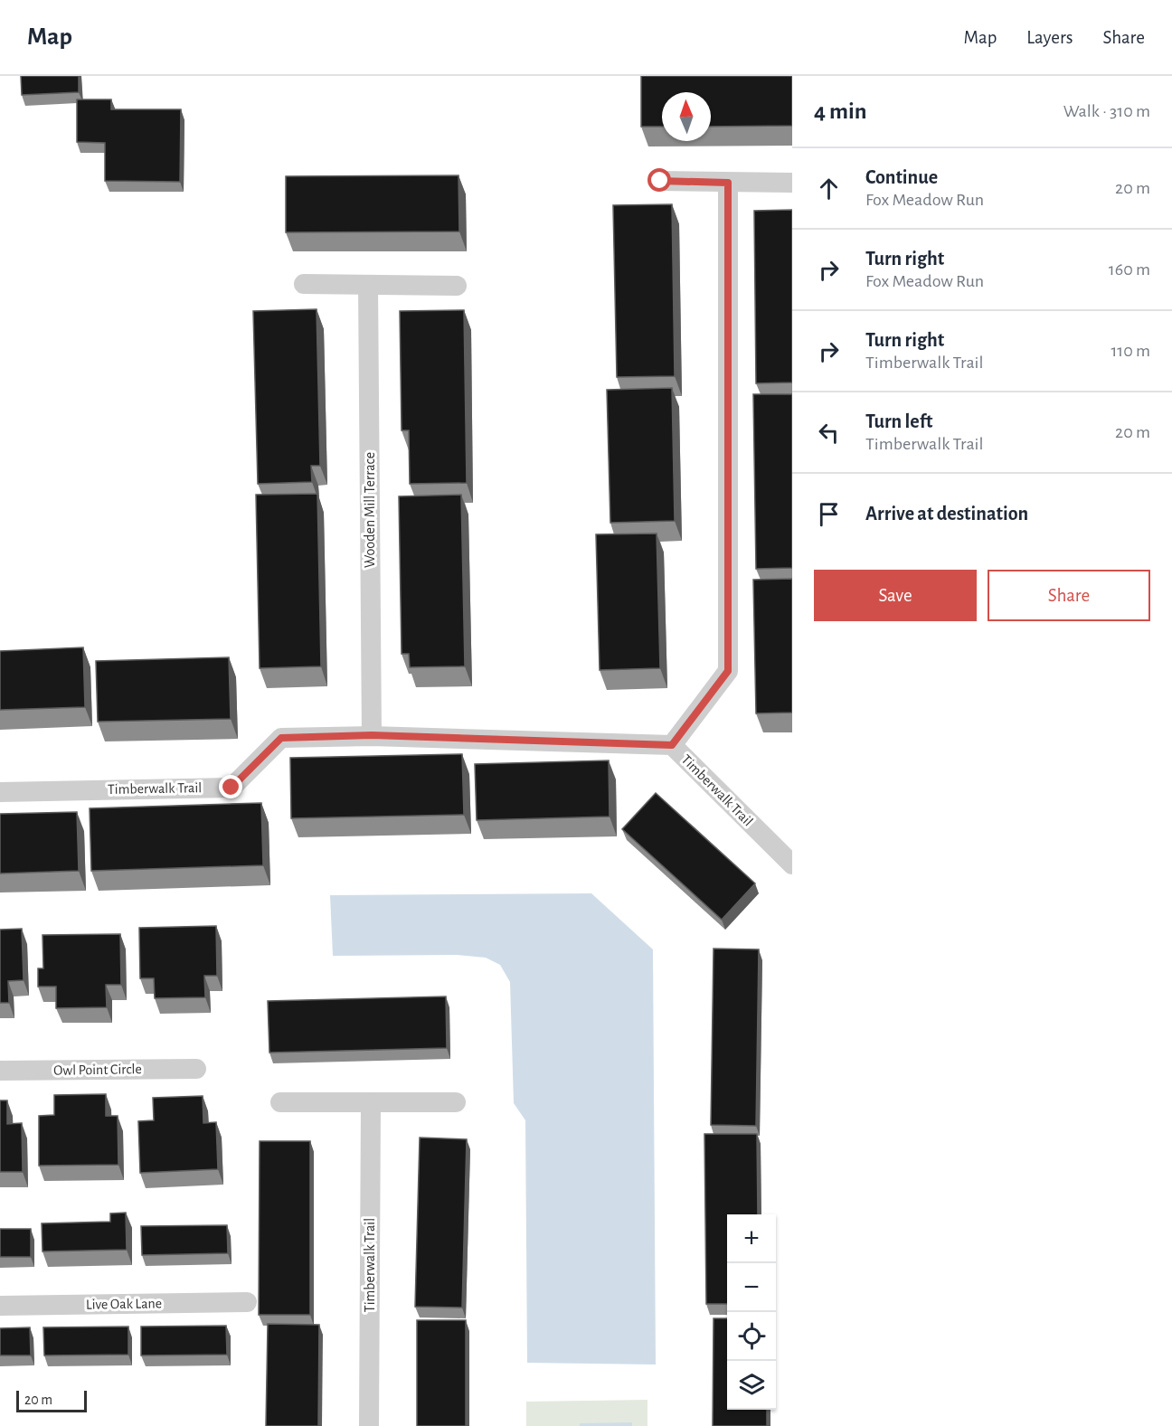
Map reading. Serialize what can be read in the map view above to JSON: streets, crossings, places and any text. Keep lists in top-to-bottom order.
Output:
{
  "streets": {
    "street": [
      "Wooden Mill Terrace",
      "Timberwalk Trail",
      "Owl Point Circle",
      "Live Oak Lane"
    ]
  },
  "crossings": [
    ["Wooden Mill Terrace", "Timberwalk Trail"]
  ],
  "scale_bar": "20 m",
  "north": "top",
  "page": {
    "header": "Map",
    "nav": ["Map", "Layers", "Share"],
    "heading": ["4 min", "Walk · 310 m"],
    "list": [
      ["Continue", "Fox Meadow Run", "20 m"],
      ["Turn right", "Fox Meadow Run", "160 m"],
      ["Turn right", "Timberwalk Trail", "110 m"],
      ["Turn left", "Timberwalk Trail", "20 m"],
      "Arrive at destination"
    ],
    "buttons": ["Save", "Share"],
    "map_buttons": ["+", "−"],
    "scale": "20 m"
  }
}
